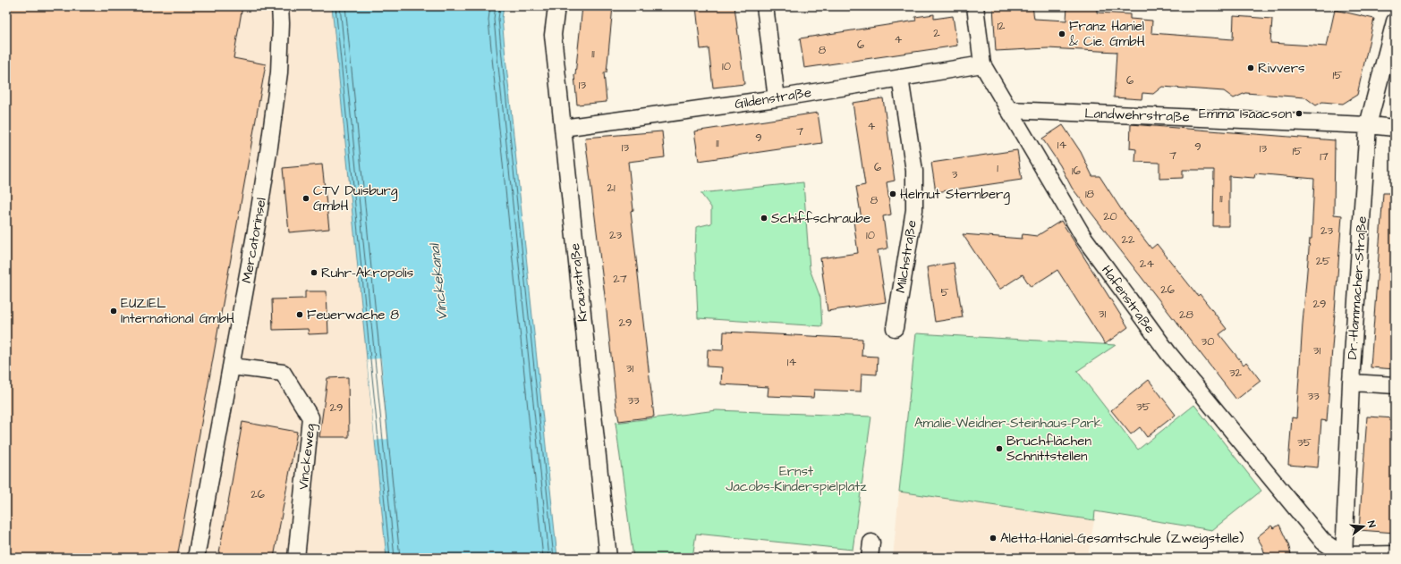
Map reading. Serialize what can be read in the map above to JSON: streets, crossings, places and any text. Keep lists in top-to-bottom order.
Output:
{
  "streets": {
    "street": [
      "Gildenstraße",
      "Landwehrstraße",
      "Mercatorinsel",
      "Milchstraße",
      "Krausstraße",
      "Dr.-Hammacher-Straße",
      "Hafenstraße",
      "Vinckeweg"
    ]
  },
  "crossings": [
    ["Gildenstraße", "Milchstraße"],
    ["Gildenstraße", "Krausstraße"],
    ["Gildenstraße", "Hafenstraße"],
    ["Landwehrstraße", "Dr.-Hammacher-Straße"],
    ["Landwehrstraße", "Hafenstraße"],
    ["Mercatorinsel", "Vinckeweg"],
    ["Dr.-Hammacher-Straße", "Hafenstraße"]
  ],
  "water": ["Vinckekanal"],
  "parks": ["Amalie-Weidner-Steinhaus-Park", "Ernst Jacobs-Kinderspielplatz"],
  "places": [
    "Franz Haniel & Cie. GmbH",
    "Rivvers",
    "Emma Isaacson",
    "Helmut Sternberg",
    "CTV Duisburg GmbH",
    "Schiffschraube",
    "Ruhr-Akropolis",
    "EUZIEL International GmbH",
    "Feuerwache 8",
    "Bruchflächen Schnittstellen",
    "Aletta-Haniel-Gesamtschule (Zweigstelle)"
  ],
  "house_numbers": [
    "12",
    "2",
    "4",
    "6",
    "8",
    "11",
    "10",
    "15",
    "6",
    "13",
    "4",
    "7",
    "9",
    "11",
    "14",
    "9",
    "13",
    "13",
    "15",
    "7",
    "17",
    "6",
    "1",
    "16",
    "3",
    "21",
    "18",
    "11",
    "8",
    "20",
    "23",
    "23",
    "10",
    "22",
    "25",
    "24",
    "27",
    "26",
    "5",
    "29",
    "31",
    "28",
    "29",
    "30",
    "31",
    "14",
    "31",
    "32",
    "33",
    "33",
    "35",
    "29",
    "35",
    "26"
  ],
  "north": "right"
}
